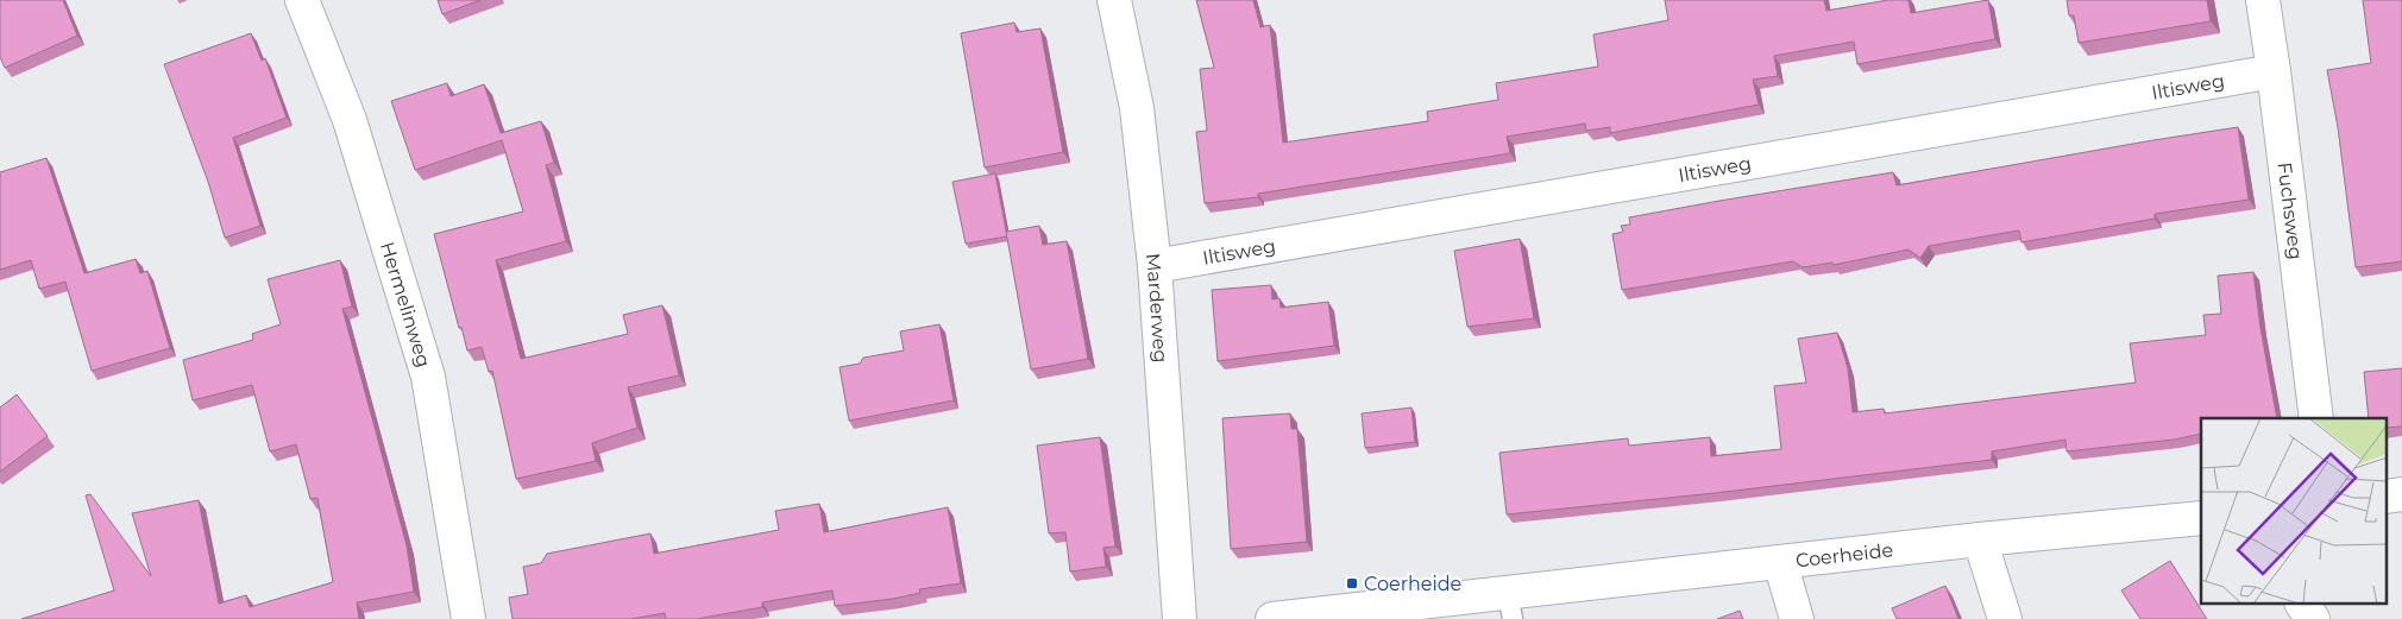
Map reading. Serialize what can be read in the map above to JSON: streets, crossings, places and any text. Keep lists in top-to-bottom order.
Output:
{
  "streets": {
    "street": [
      "Iltisweg",
      "Fuchsweg",
      "Hermelinweg",
      "Marderweg",
      "Coerheide"
    ]
  },
  "crossings": [
    ["Iltisweg", "Fuchsweg"],
    ["Iltisweg", "Marderweg"]
  ],
  "places": {
    "transit": ["Coerheide"]
  }
}
